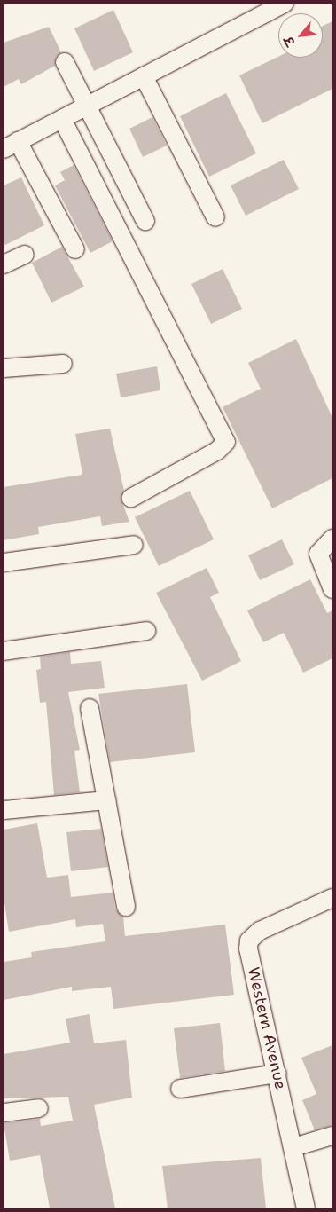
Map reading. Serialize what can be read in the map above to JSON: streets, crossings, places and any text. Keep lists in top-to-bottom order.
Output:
{
  "streets": {
    "street": ["Western Avenue"]
  },
  "north": "bottom left"
}
